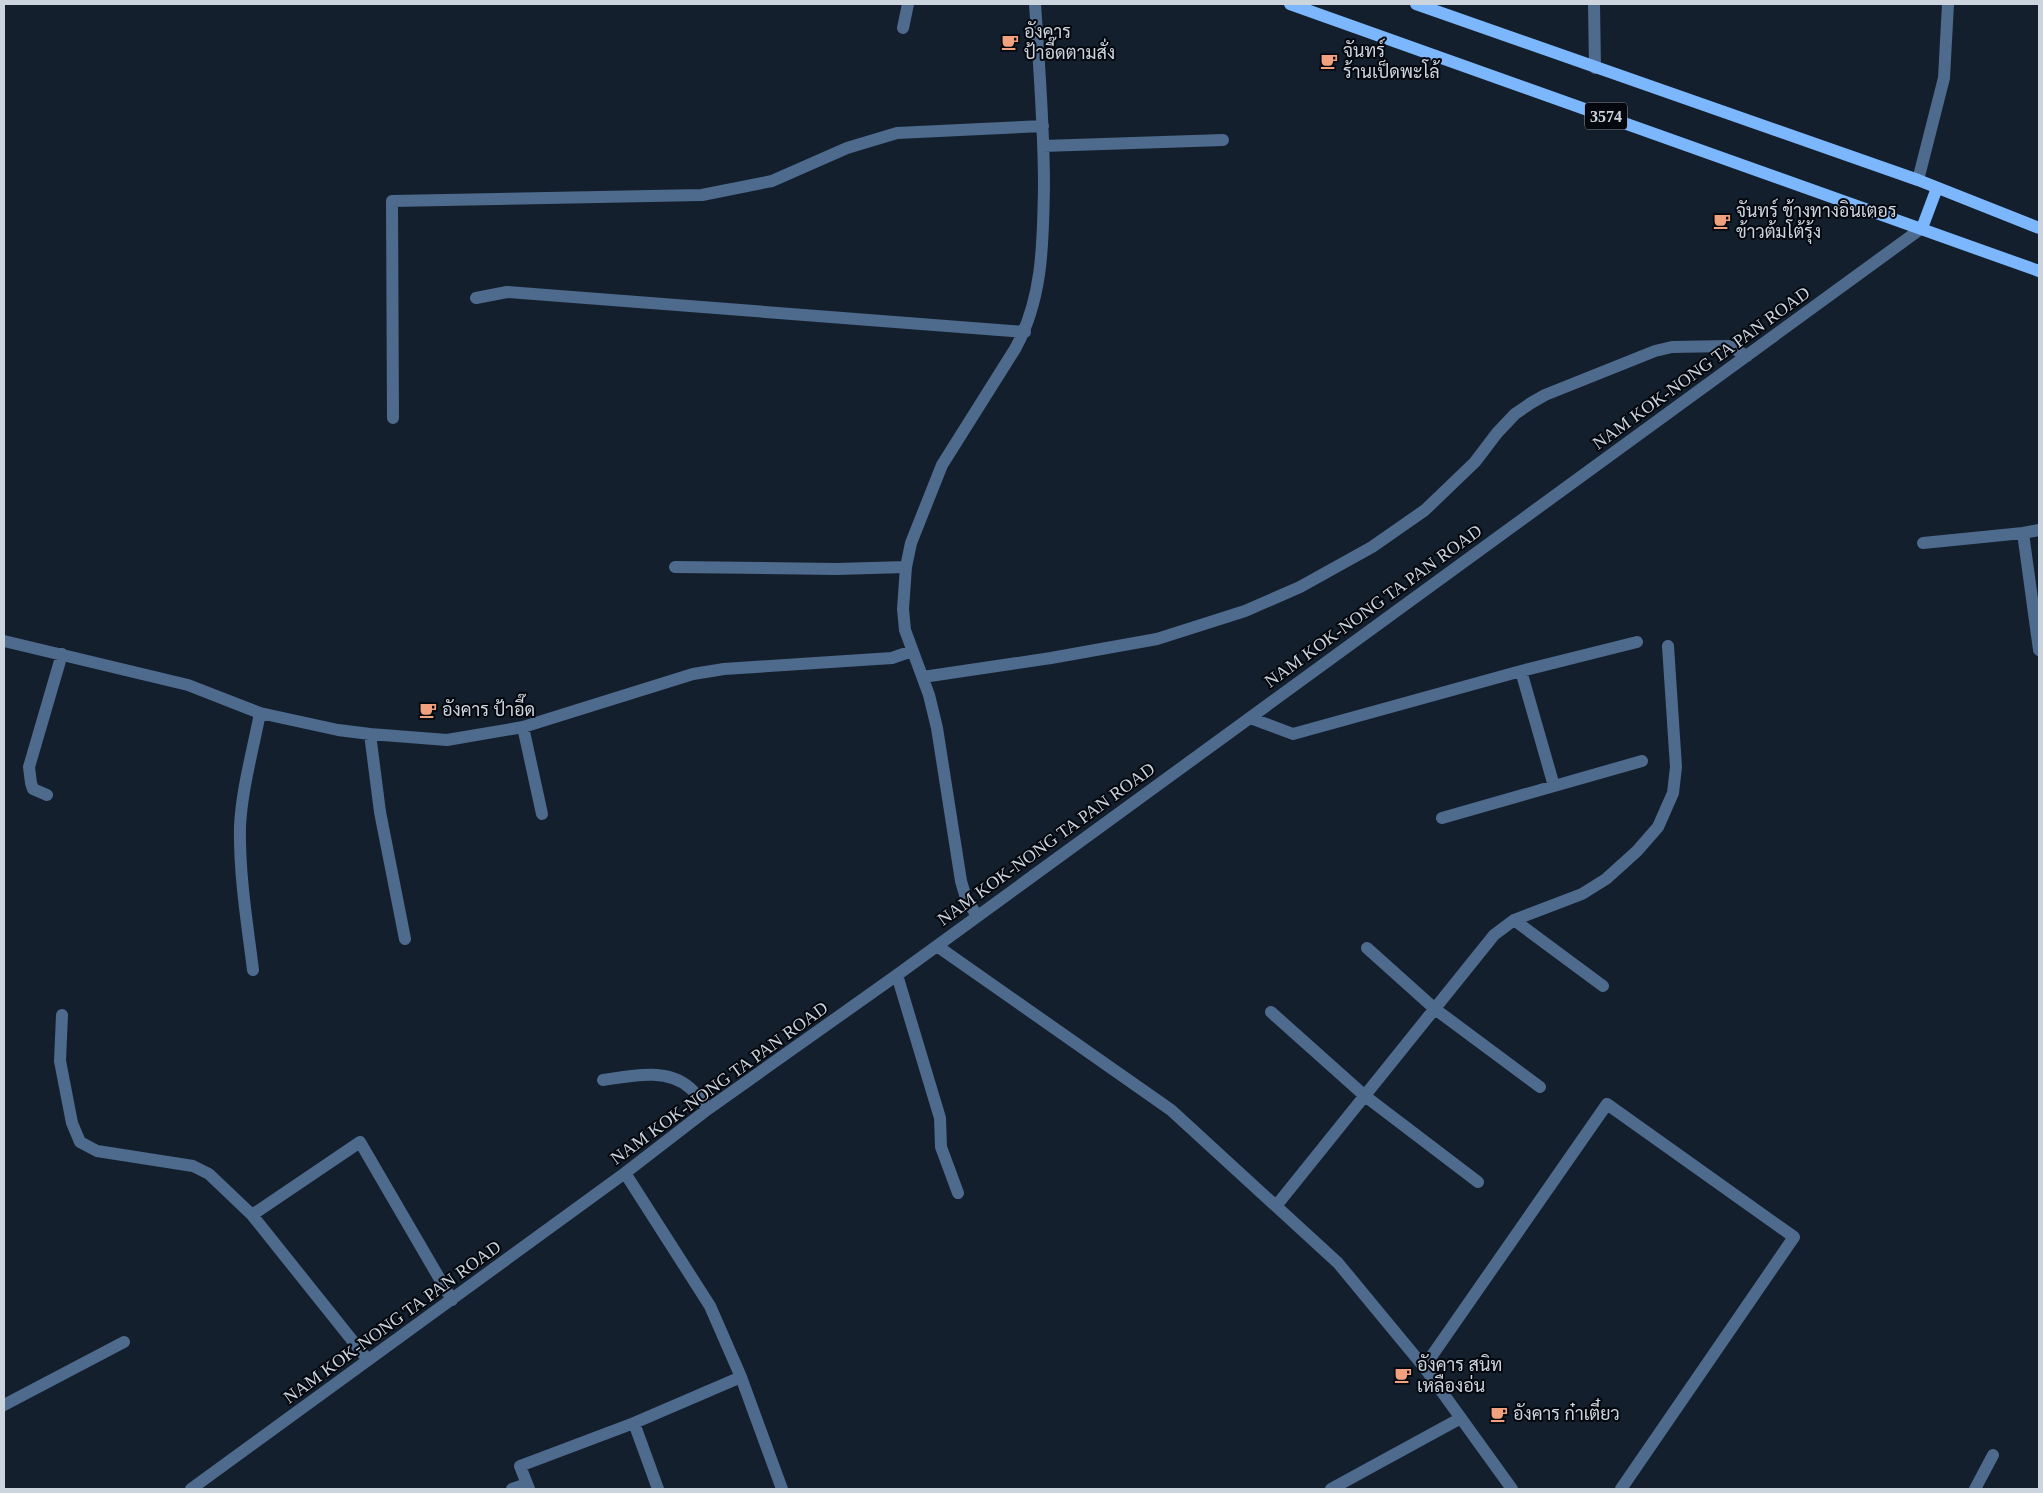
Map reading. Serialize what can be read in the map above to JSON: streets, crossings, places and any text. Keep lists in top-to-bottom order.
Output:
{
  "streets": {
    "main road": ["3574"],
    "street": ["NAM KOK-NONG TA PAN ROAD"]
  },
  "crossings": [
    ["3574", "NAM KOK-NONG TA PAN ROAD"]
  ],
  "places": {
    "cafe": [
      "อังคาร ป้าอี๊ดตามสั่ง",
      "จันทร์ ร้านเป็ดพะโล้",
      "จันทร์ ข้างทางอินเตอร ข้าวต้มโต้รุ้ง",
      "อังคาร ป้าอี๊ด",
      "อังคาร สนิท เหลืองอ่น",
      "อังคาร ก๋าเตี๋ยว"
    ]
  }
}
